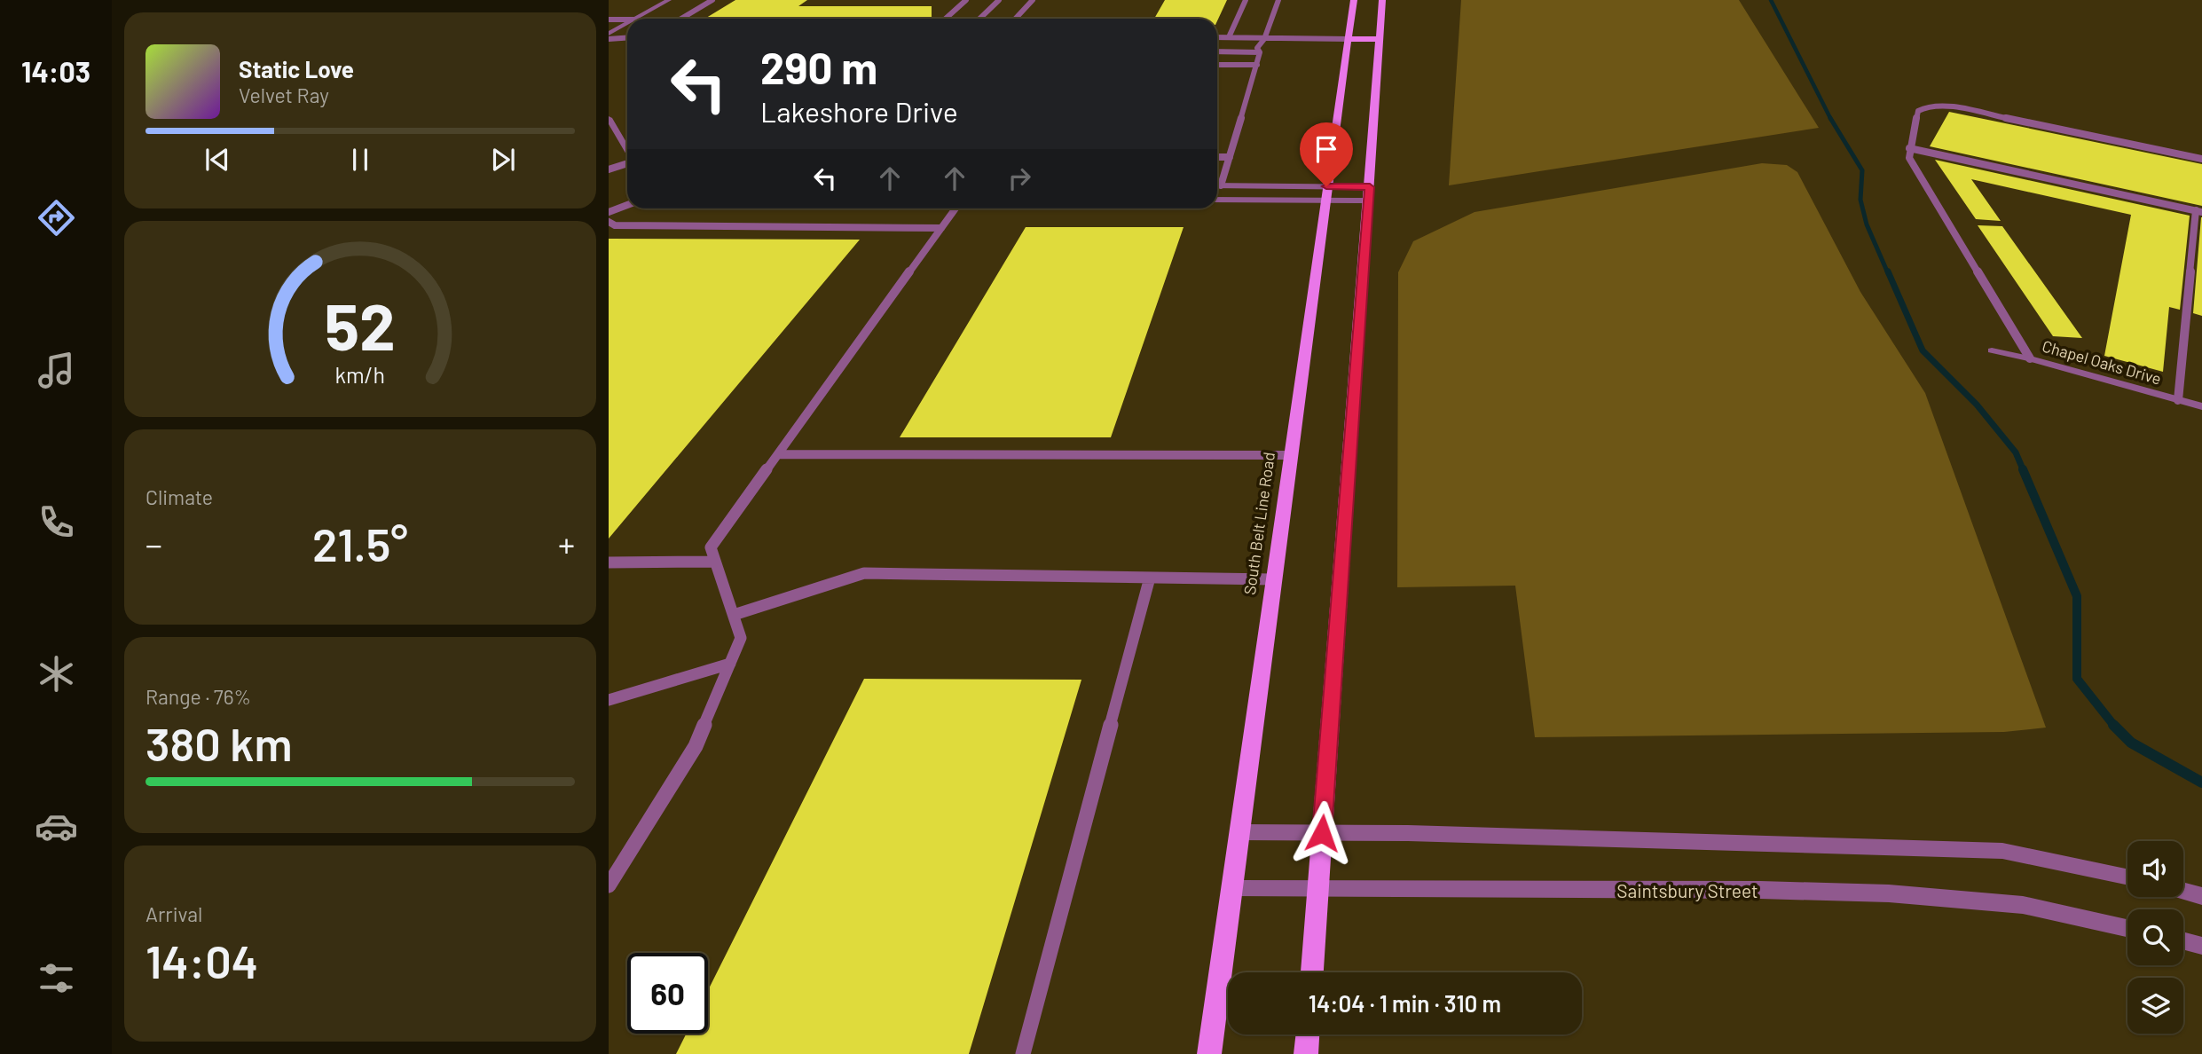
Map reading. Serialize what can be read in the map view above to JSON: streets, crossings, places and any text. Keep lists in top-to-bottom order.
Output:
{
  "streets": {
    "main road": ["South Belt Line Road"],
    "street": ["Chapel Oaks Drive", "Saintsbury Street"]
  },
  "crossings": [
    ["South Belt Line Road", "Saintsbury Street"]
  ],
  "page": {
    "tabs": "14:03",
    "turn": ["290 m", "Lakeshore Drive"],
    "song": ["Static Love", "Velvet Ray"],
    "tile": [
      "Climate",
      ["Range · 76%", "380 km"],
      ["Arrival", "14:04"]
    ],
    "heat": ["−", "21.5°", "+"],
    "limit": "60",
    "trip": "14:04 · 1 min · 310 m",
    "gauge": ["52", "km/h"]
  }
}
